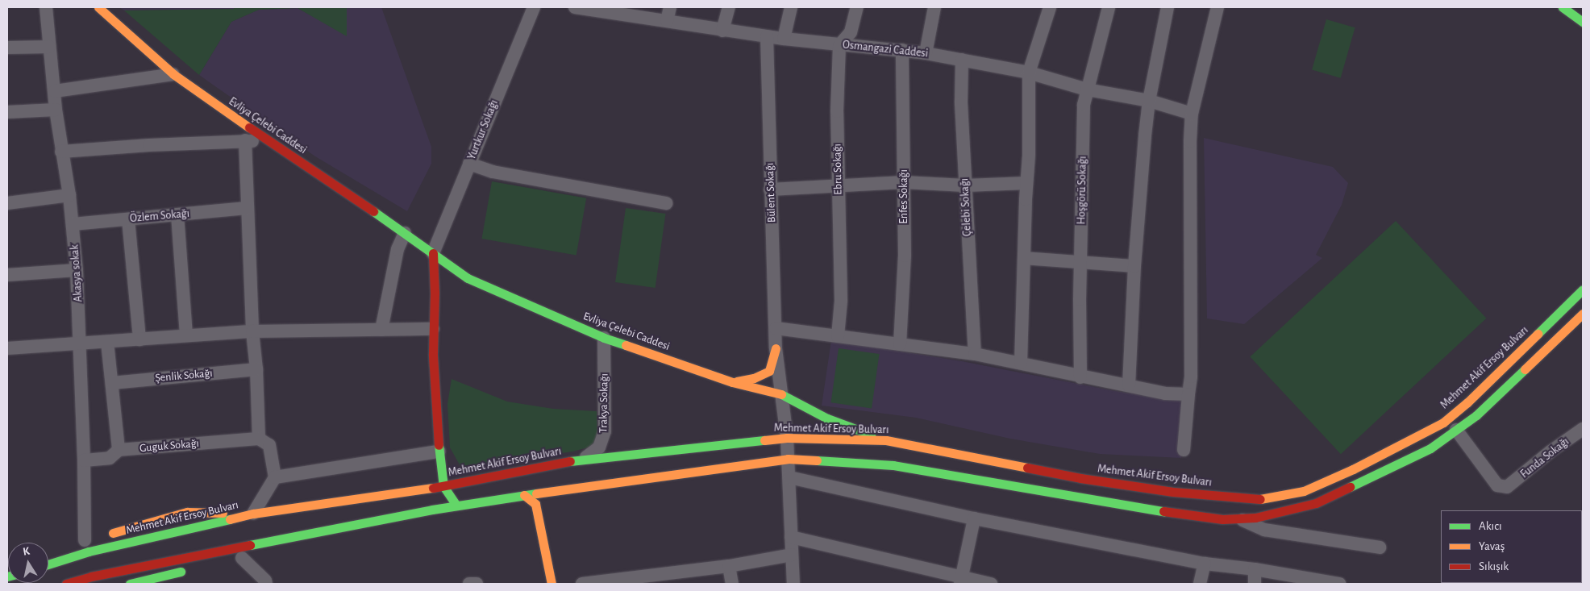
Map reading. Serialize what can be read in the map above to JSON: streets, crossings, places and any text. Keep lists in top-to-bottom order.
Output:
{
  "streets": {
    "main road": ["Evliya Çelebi Caddesi", "Mehmet Akif Ersoy Bulvarı"],
    "street": [
      "Osmangazi Caddesi",
      "Yurtkur Sokağı",
      "Ebru Sokağı",
      "Hoşgörü Sokağı",
      "Bülent Sokağı",
      "Enfes Sokağı",
      "Çelebi Sokağı",
      "Özlem Sokağı",
      "Akasya sokak",
      "Şenlik Sokağı",
      "Trakya Sokağı",
      "Guguk Sokağı",
      "Funda Sokağı"
    ]
  },
  "crossings": [
    ["Osmangazi Caddesi", "Ebru Sokağı"],
    ["Osmangazi Caddesi", "Hoşgörü Sokağı"],
    ["Osmangazi Caddesi", "Bülent Sokağı"],
    ["Osmangazi Caddesi", "Enfes Sokağı"],
    ["Osmangazi Caddesi", "Çelebi Sokağı"],
    ["Evliya Çelebi Caddesi", "Yurtkur Sokağı"],
    ["Evliya Çelebi Caddesi", "Bülent Sokağı"],
    ["Evliya Çelebi Caddesi", "Mehmet Akif Ersoy Bulvarı"],
    ["Evliya Çelebi Caddesi", "Trakya Sokağı"],
    ["Bülent Sokağı", "Mehmet Akif Ersoy Bulvarı"],
    ["Özlem Sokağı", "Akasya sokak"],
    ["Akasya sokak", "Guguk Sokağı"],
    ["Mehmet Akif Ersoy Bulvarı", "Trakya Sokağı"]
  ],
  "legend": ["Akıcı", "Yavaş", "Sıkışık"],
  "north": "top"
}
